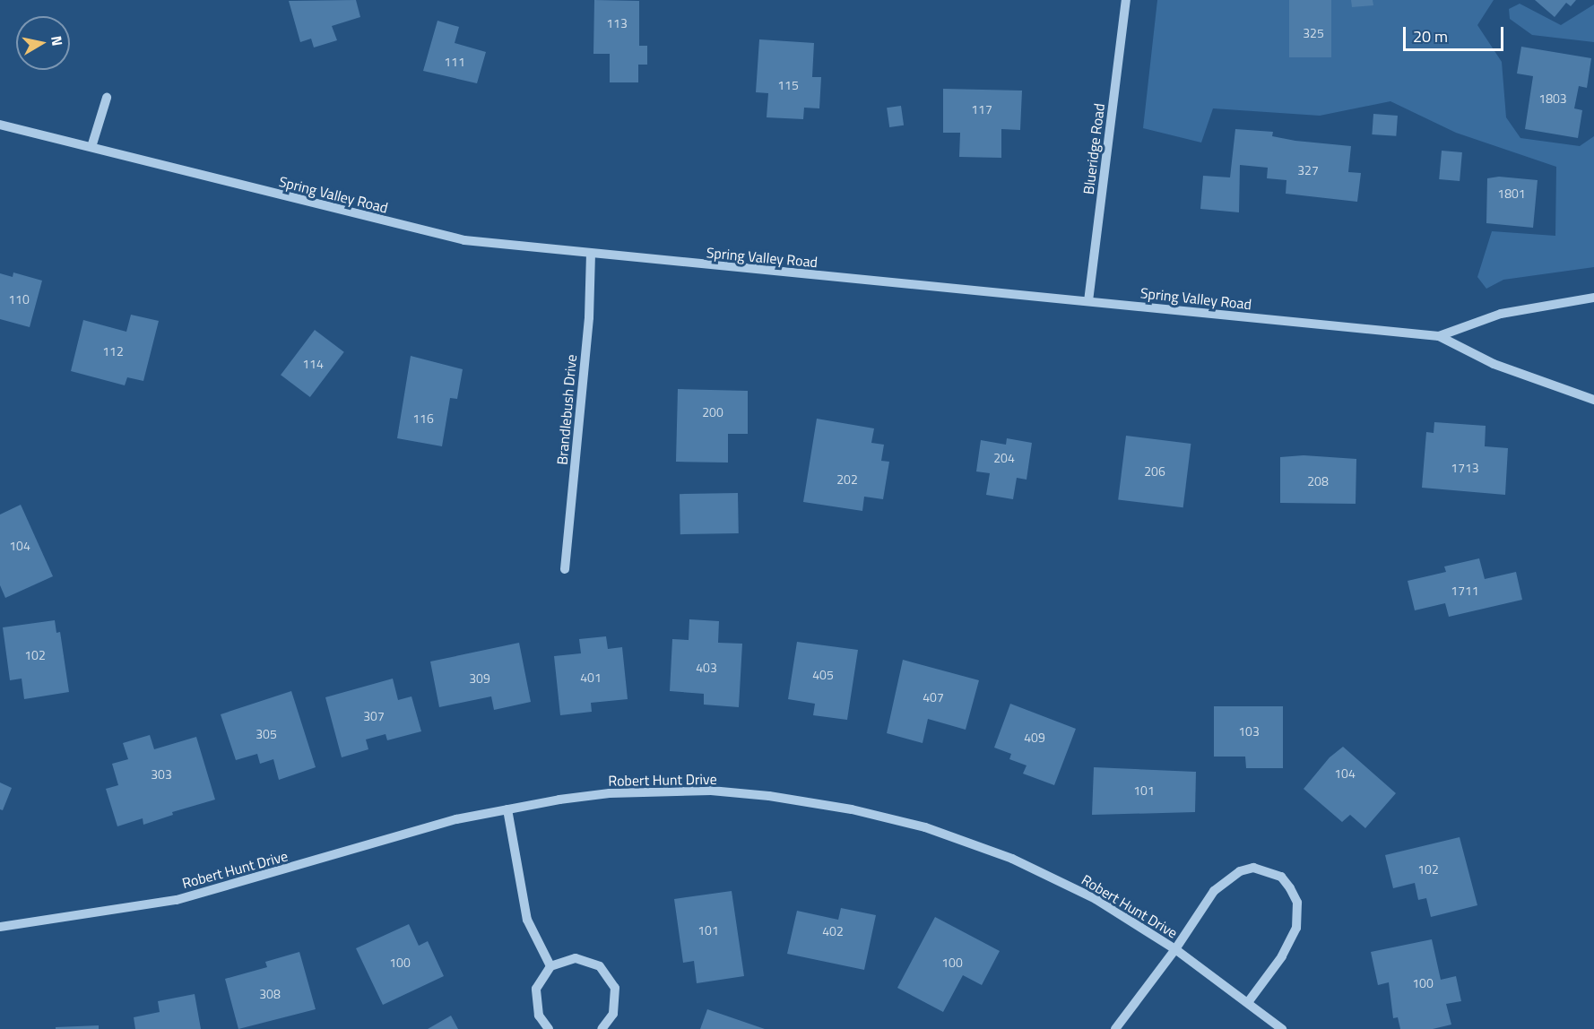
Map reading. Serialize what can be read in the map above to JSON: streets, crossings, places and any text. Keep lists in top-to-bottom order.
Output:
{
  "streets": {
    "street": [
      "Blueridge Road",
      "Spring Valley Road",
      "Brandlebush Drive",
      "Robert Hunt Drive"
    ]
  },
  "crossings": [
    ["Blueridge Road", "Spring Valley Road"],
    ["Spring Valley Road", "Brandlebush Drive"]
  ],
  "house_numbers": [
    "113",
    "325",
    "111",
    "115",
    "1803",
    "117",
    "327",
    "1801",
    "110",
    "112",
    "114",
    "200",
    "116",
    "204",
    "1713",
    "206",
    "202",
    "208",
    "104",
    "1711",
    "102",
    "403",
    "405",
    "401",
    "309",
    "407",
    "307",
    "103",
    "305",
    "409",
    "104",
    "303",
    "101",
    "102",
    "101",
    "402",
    "100",
    "100",
    "100",
    "308"
  ],
  "scale_bar": "20 m",
  "north": "right"
}
